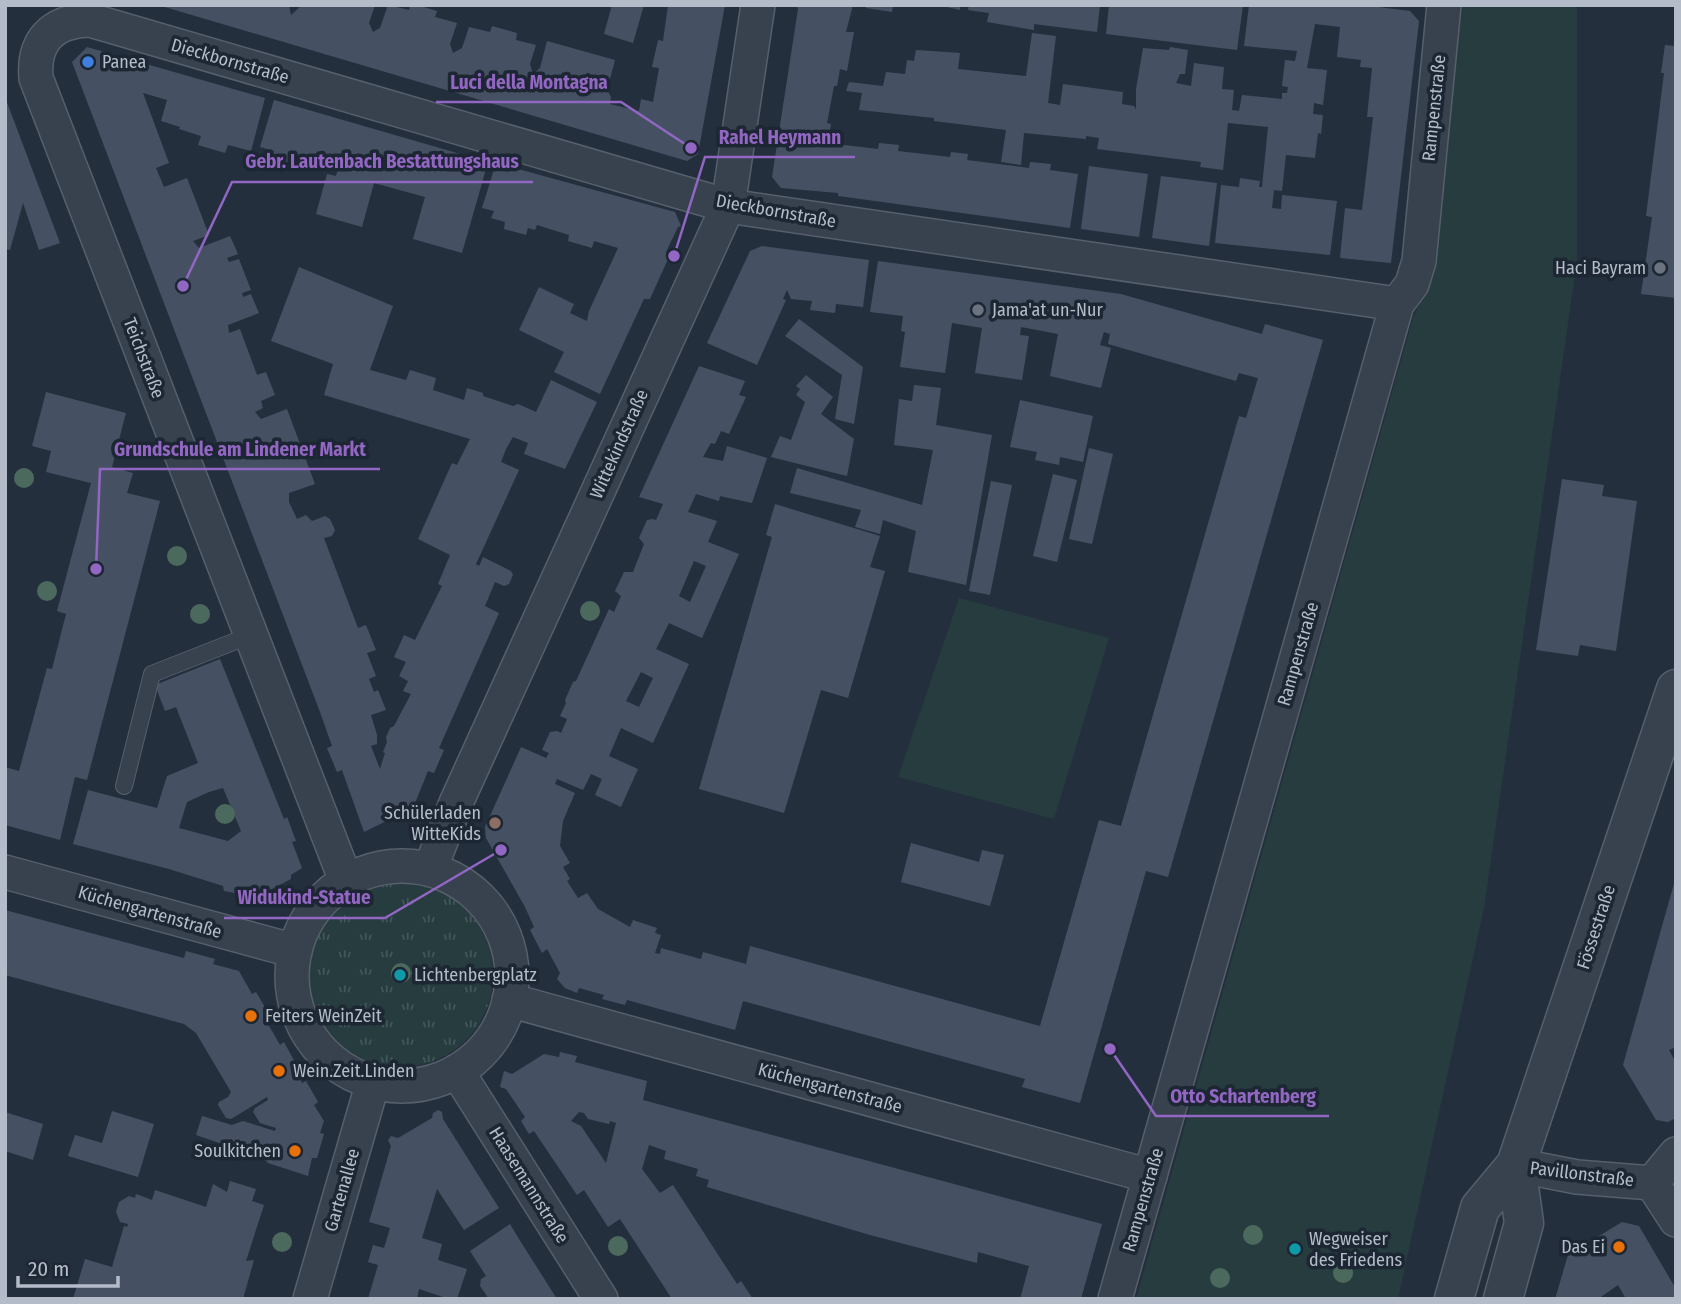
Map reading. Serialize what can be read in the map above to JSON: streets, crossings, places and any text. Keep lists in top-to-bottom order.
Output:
{
  "streets": {
    "street": [
      "Dieckbornstraße",
      "Rampenstraße",
      "Teichstraße",
      "Wittekindstraße",
      "Küchengartenstraße",
      "Fössestraße",
      "Pavillonstraße",
      "Haasemannstraße",
      "Gartenallee"
    ]
  },
  "crossings": [
    ["Dieckbornstraße", "Rampenstraße"],
    ["Dieckbornstraße", "Teichstraße"],
    ["Dieckbornstraße", "Wittekindstraße"],
    ["Rampenstraße", "Küchengartenstraße"],
    ["Teichstraße", "Wittekindstraße"],
    ["Teichstraße", "Küchengartenstraße"],
    ["Teichstraße", "Haasemannstraße"],
    ["Teichstraße", "Gartenallee"],
    ["Wittekindstraße", "Küchengartenstraße"],
    ["Wittekindstraße", "Haasemannstraße"],
    ["Wittekindstraße", "Gartenallee"],
    ["Küchengartenstraße", "Haasemannstraße"],
    ["Küchengartenstraße", "Gartenallee"],
    ["Fössestraße", "Pavillonstraße"],
    ["Haasemannstraße", "Gartenallee"]
  ],
  "places": [
    "Panea",
    "Luci della Montagna",
    "Rahel Heymann",
    "Haci Bayram",
    "Gebr. Lautenbach Bestattungshaus",
    "Jama'at un-Nur",
    "Grundschule am Lindener Markt",
    "Schülerladen WitteKids",
    "Widukind-Statue",
    "Lichtenbergplatz",
    "Feiters WeinZeit",
    "Otto Schartenberg",
    "Wein.Zeit.Linden",
    "Soulkitchen",
    "Das Ei",
    "Wegweiser des Friedens"
  ],
  "scale_bar": "20 m"
}
